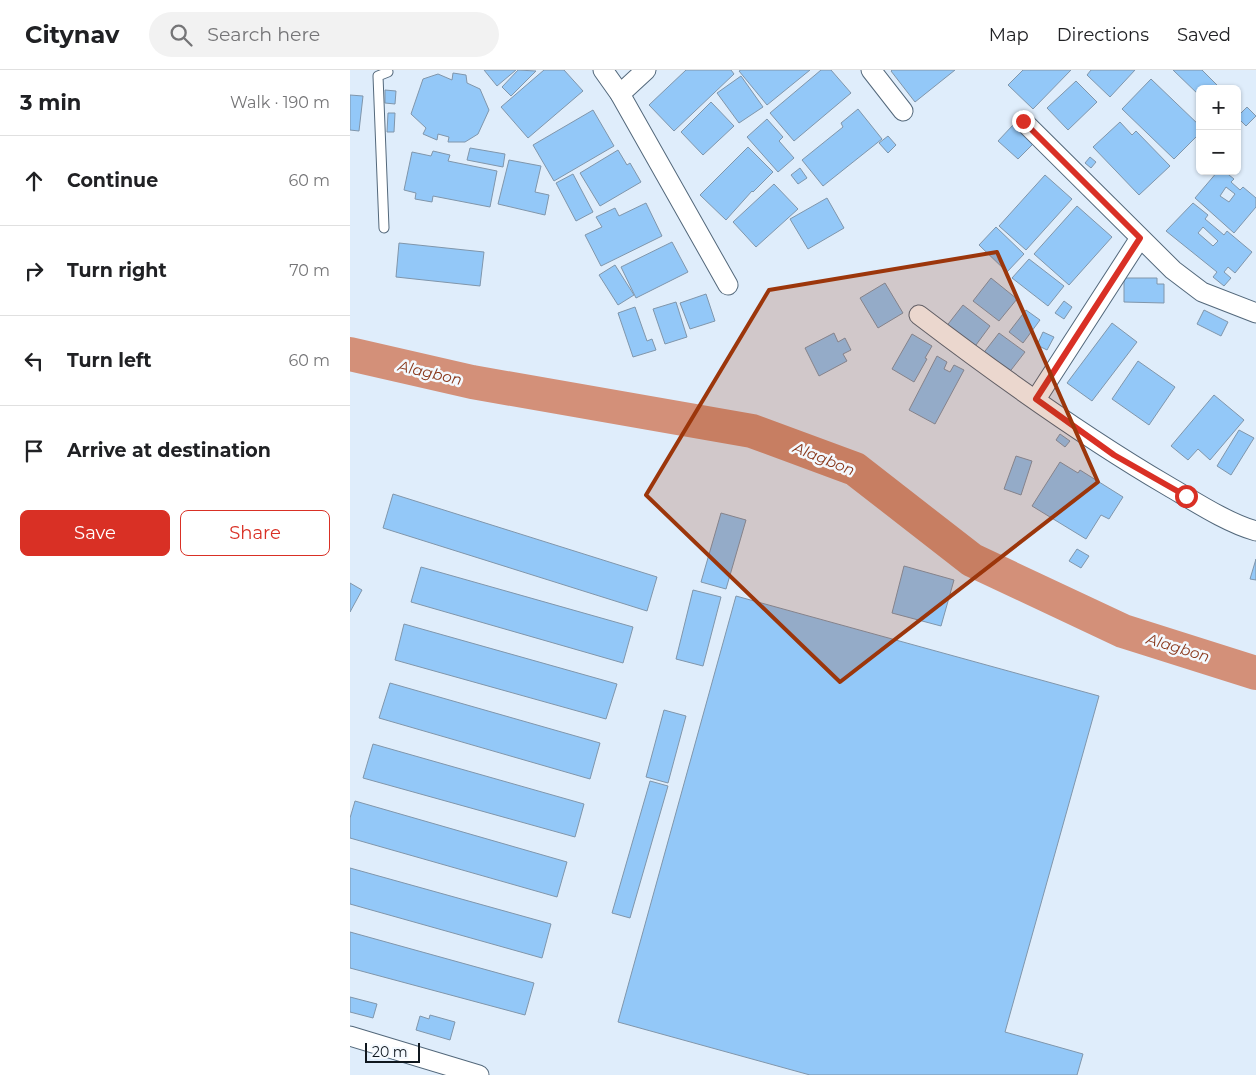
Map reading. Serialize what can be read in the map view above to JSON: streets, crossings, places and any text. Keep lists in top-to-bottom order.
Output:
{
  "water": ["Alagbon"],
  "scale_bar": "20 m",
  "page": {
    "header": "Citynav",
    "search": "Search here",
    "nav": ["Map", "Directions", "Saved"],
    "heading": ["3 min", "Walk · 190 m"],
    "map_buttons": ["+", "−"],
    "list": [
      ["Continue", "60 m"],
      ["Turn right", "70 m"],
      ["Turn left", "60 m"],
      "Arrive at destination"
    ],
    "buttons": ["Save", "Share"],
    "scale": "20 m"
  }
}
